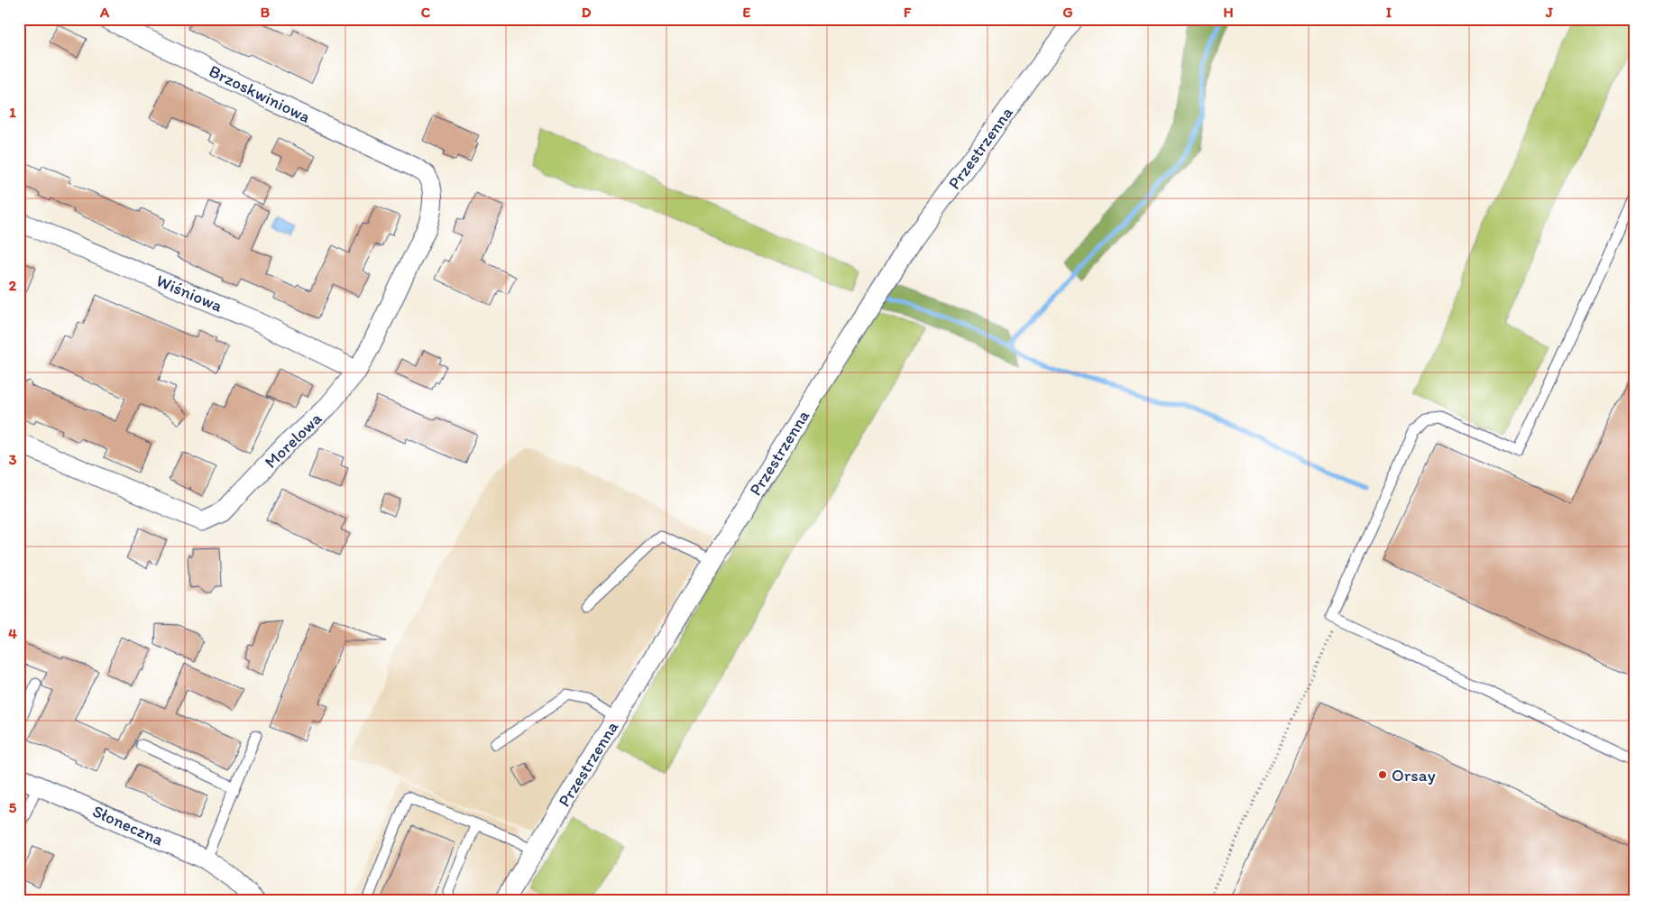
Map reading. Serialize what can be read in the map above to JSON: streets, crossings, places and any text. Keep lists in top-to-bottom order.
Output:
{
  "streets": {
    "street": [
      "Brzoskwiniowa",
      "Przestrzenna",
      "Wiśniowa",
      "Morelowa",
      "Słoneczna"
    ]
  },
  "crossings": [
    ["Brzoskwiniowa", "Morelowa"],
    ["Wiśniowa", "Morelowa"]
  ],
  "places": ["Orsay"],
  "grid": {
    "columns": [
      "A",
      "B",
      "C",
      "D",
      "E",
      "F",
      "G",
      "H",
      "I",
      "J"
    ],
    "rows": [
      "1",
      "2",
      "3",
      "4",
      "5"
    ]
  }
}
